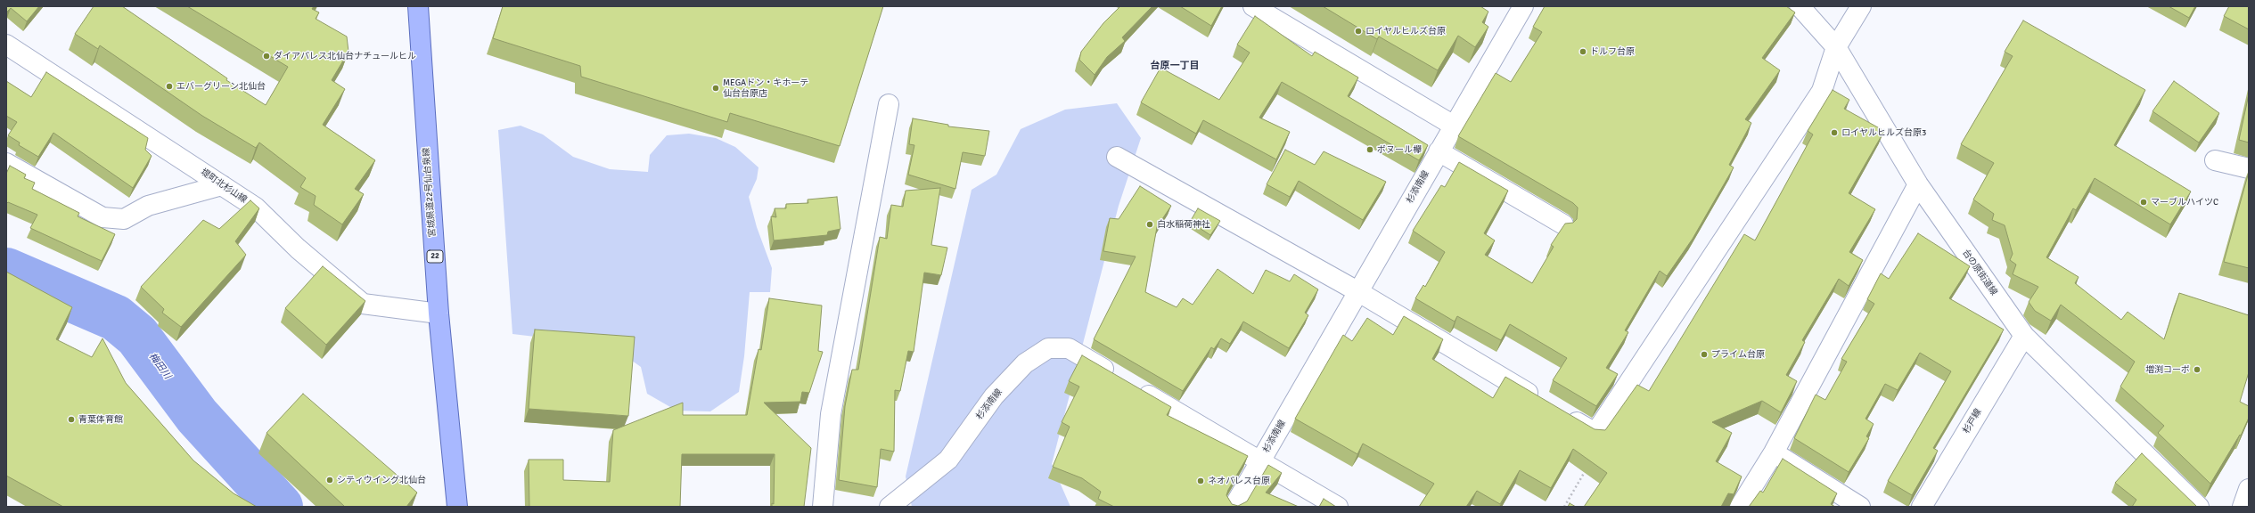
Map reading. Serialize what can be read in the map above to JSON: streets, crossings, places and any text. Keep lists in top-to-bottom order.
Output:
{
  "streets": {
    "main road": ["宮城県道22号仙台泉線", "22"],
    "street": [
      "堤町北杉山線",
      "杉添南線",
      "台の原街道線",
      "杉戸線"
    ]
  },
  "crossings": [
    ["堤町北杉山線", "宮城県道22号仙台泉線"],
    ["台の原街道線", "杉戸線"]
  ],
  "districts": ["台原一丁目"],
  "water": ["梅田川"],
  "places": [
    "ロイヤルヒルズ台原",
    "ドルフ台原",
    "ダイアパレス北仙台ナチュールヒル",
    "エバーグリーン北仙台",
    "MEGAドン・キホーテ 仙台台原店",
    "ロイヤルヒルズ台原3",
    "ボヌール欅",
    "マーブルハイツC",
    "白水稲荷神社",
    "プライム台原",
    "増渕コーポ",
    "青葉体育館",
    "シティウイング北仙台",
    "ネオパレス台原"
  ]
}
